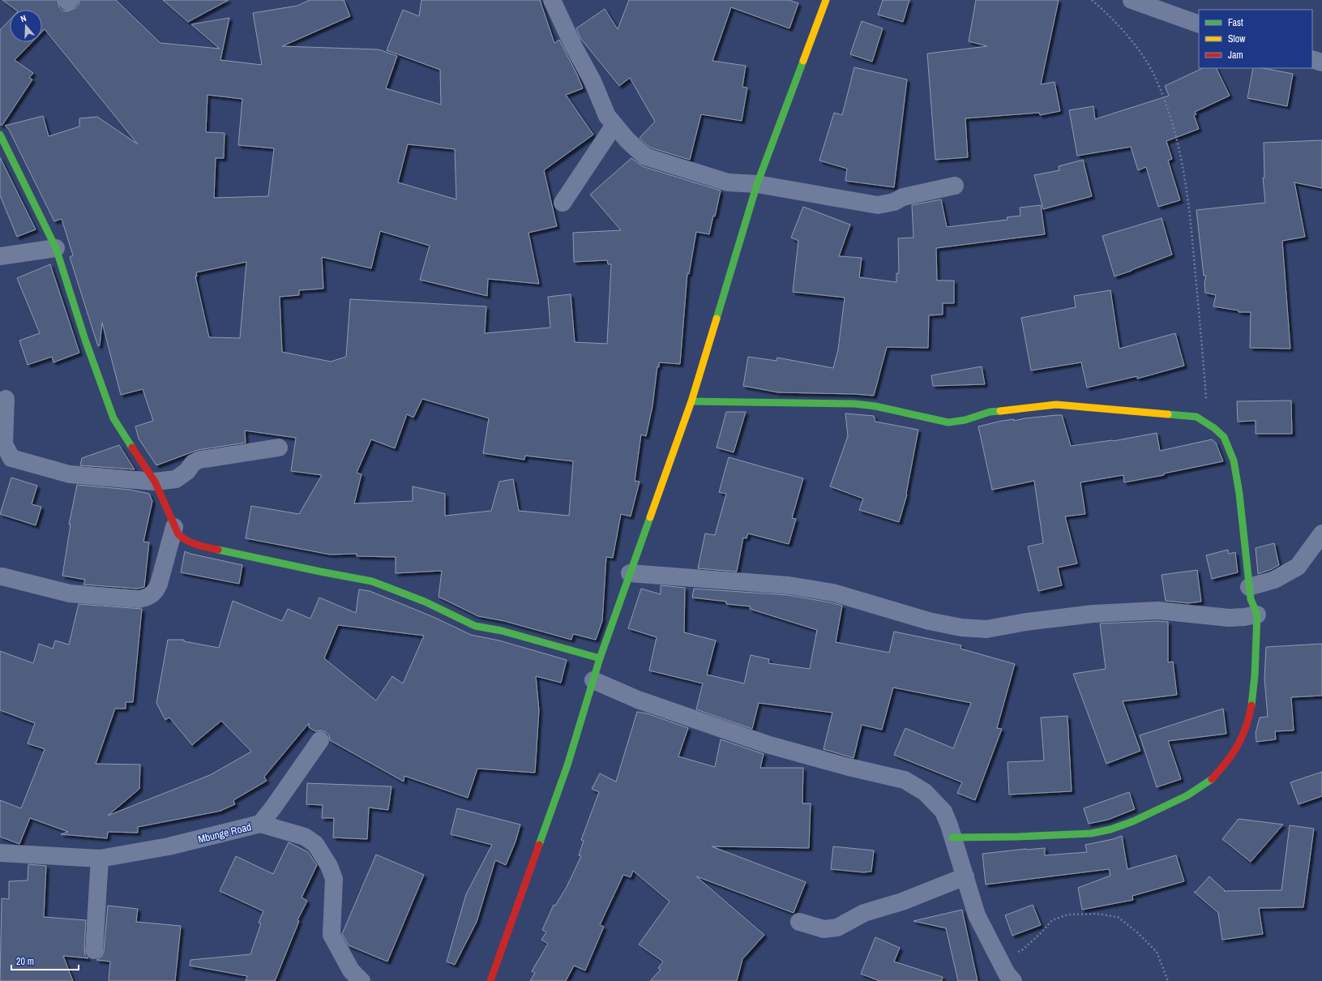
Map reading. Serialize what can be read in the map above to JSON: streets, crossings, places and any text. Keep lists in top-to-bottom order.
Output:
{
  "streets": {
    "street": ["Mbunge Road"]
  },
  "legend": ["Fast", "Slow", "Jam"],
  "scale_bar": "20 m",
  "north": "top"
}
